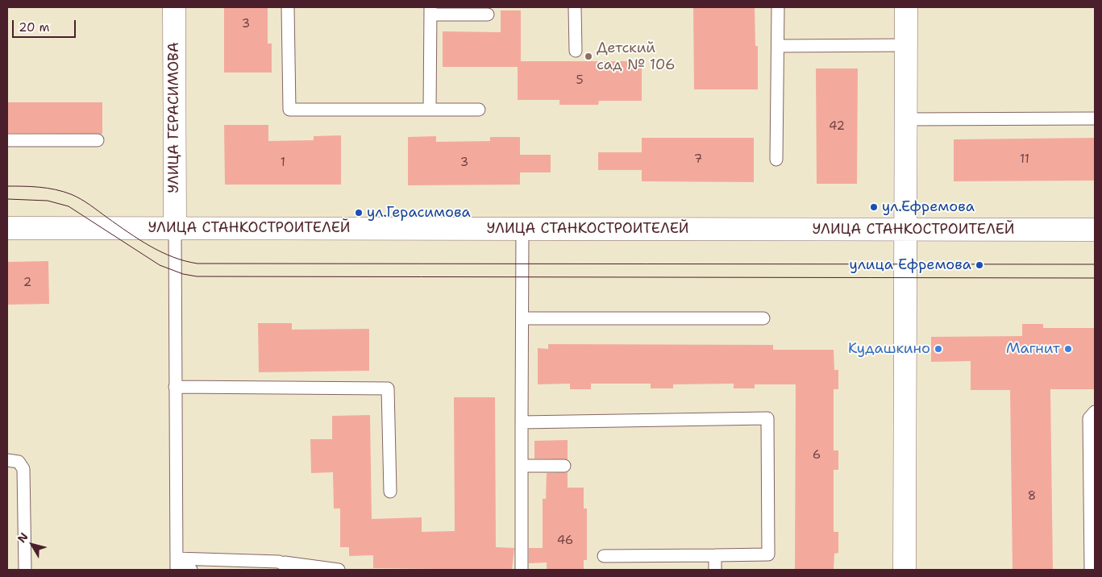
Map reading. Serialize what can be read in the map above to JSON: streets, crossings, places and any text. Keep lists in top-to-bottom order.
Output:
{
  "streets": {
    "street": ["УЛИЦА ГЕРАСИМОВА", "УЛИЦА СТАНКОСТРОИТЕЛЕЙ"]
  },
  "crossings": [
    ["УЛИЦА ГЕРАСИМОВА", "УЛИЦА СТАНКОСТРОИТЕЛЕЙ"]
  ],
  "places": [
    "Детский сад № 106",
    "ул.Ефремова",
    "ул.Герасимова",
    "улица Ефремова",
    "Кудашкино",
    "Магнит"
  ],
  "house_numbers": [
    "3",
    "5",
    "42",
    "7",
    "11",
    "1",
    "3",
    "2",
    "6",
    "8",
    "46"
  ],
  "scale_bar": "20 m",
  "north": "top left"
}
